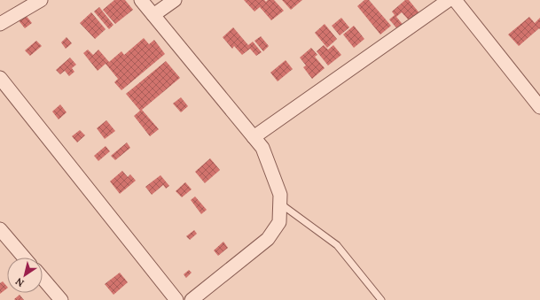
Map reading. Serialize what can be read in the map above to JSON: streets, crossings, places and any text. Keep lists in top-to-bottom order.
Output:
{
  "north": "bottom left"
}
